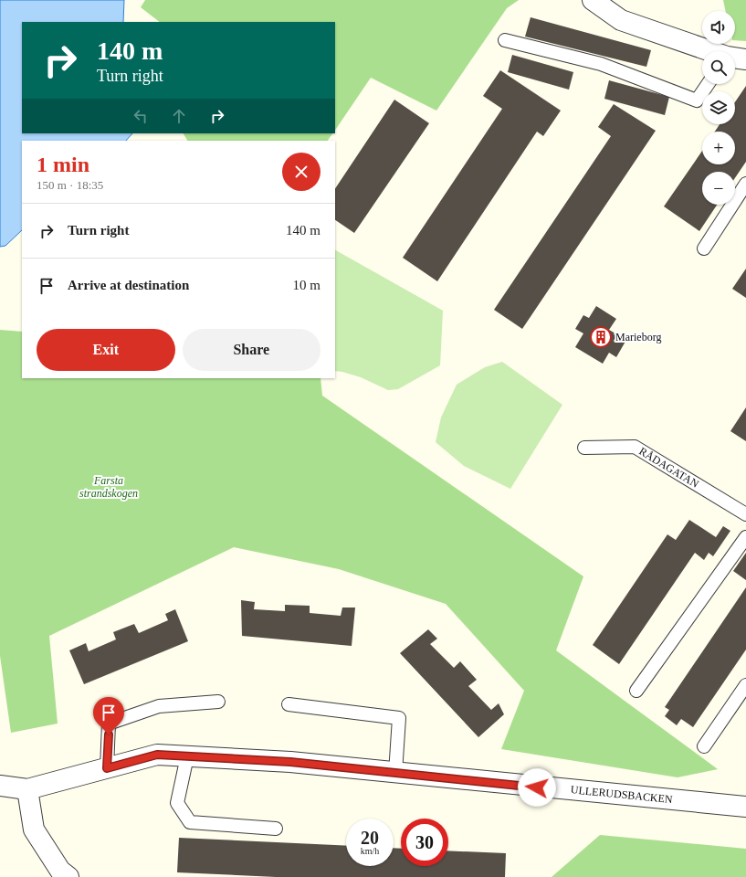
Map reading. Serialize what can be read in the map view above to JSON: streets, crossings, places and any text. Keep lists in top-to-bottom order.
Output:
{
  "streets": {
    "street": ["ULLERUDSBACKEN"],
    "lane": ["RÅDAGATAN"]
  },
  "parks": ["Farsta strandskogen"],
  "places": {
    "building": ["Marieborg"]
  },
  "page": {
    "map_buttons": ["+", "−"],
    "turn": ["140 m", "Turn right"],
    "heading": ["1 min", "150 m · 18:35"],
    "list": [
      {
        "name": "Turn right",
        "value": "140 m"
      },
      {
        "name": "Arrive at destination",
        "value": "10 m"
      }
    ],
    "buttons": ["Exit", "Share"],
    "speed": "20 km/h",
    "limit": "30"
  }
}
